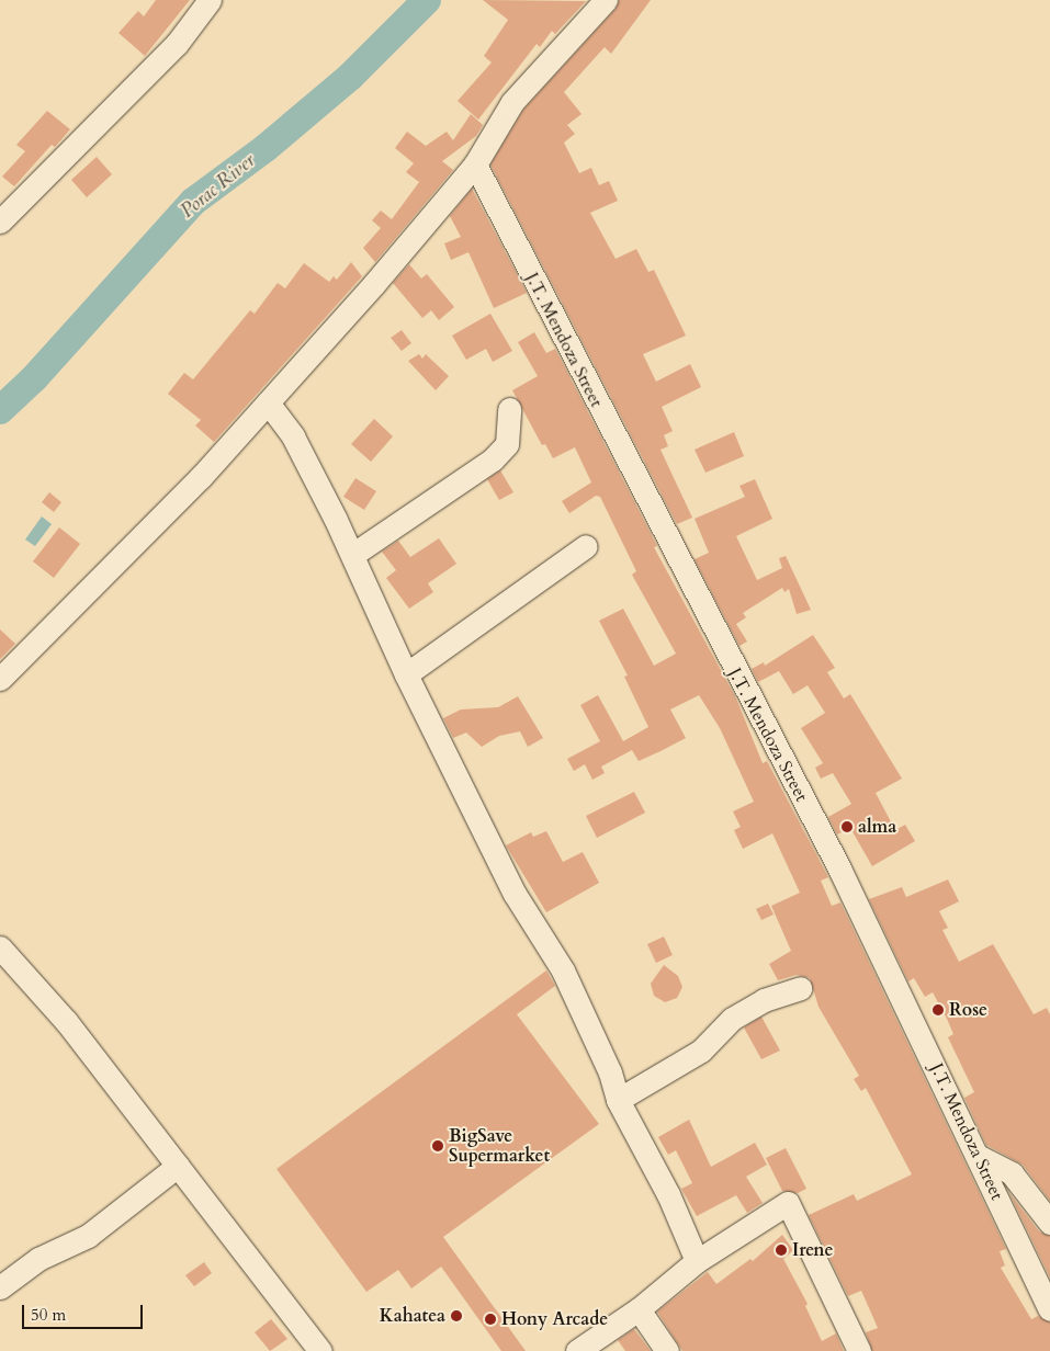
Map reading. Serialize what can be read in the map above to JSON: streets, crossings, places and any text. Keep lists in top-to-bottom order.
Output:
{
  "streets": {
    "street": ["J.T. Mendoza Street"]
  },
  "water": ["Porac River"],
  "places": [
    "alma",
    "Rose",
    "BigSave Supermarket",
    "Irene",
    "Kahatea",
    "Hony Arcade"
  ],
  "scale_bar": "50 m"
}
